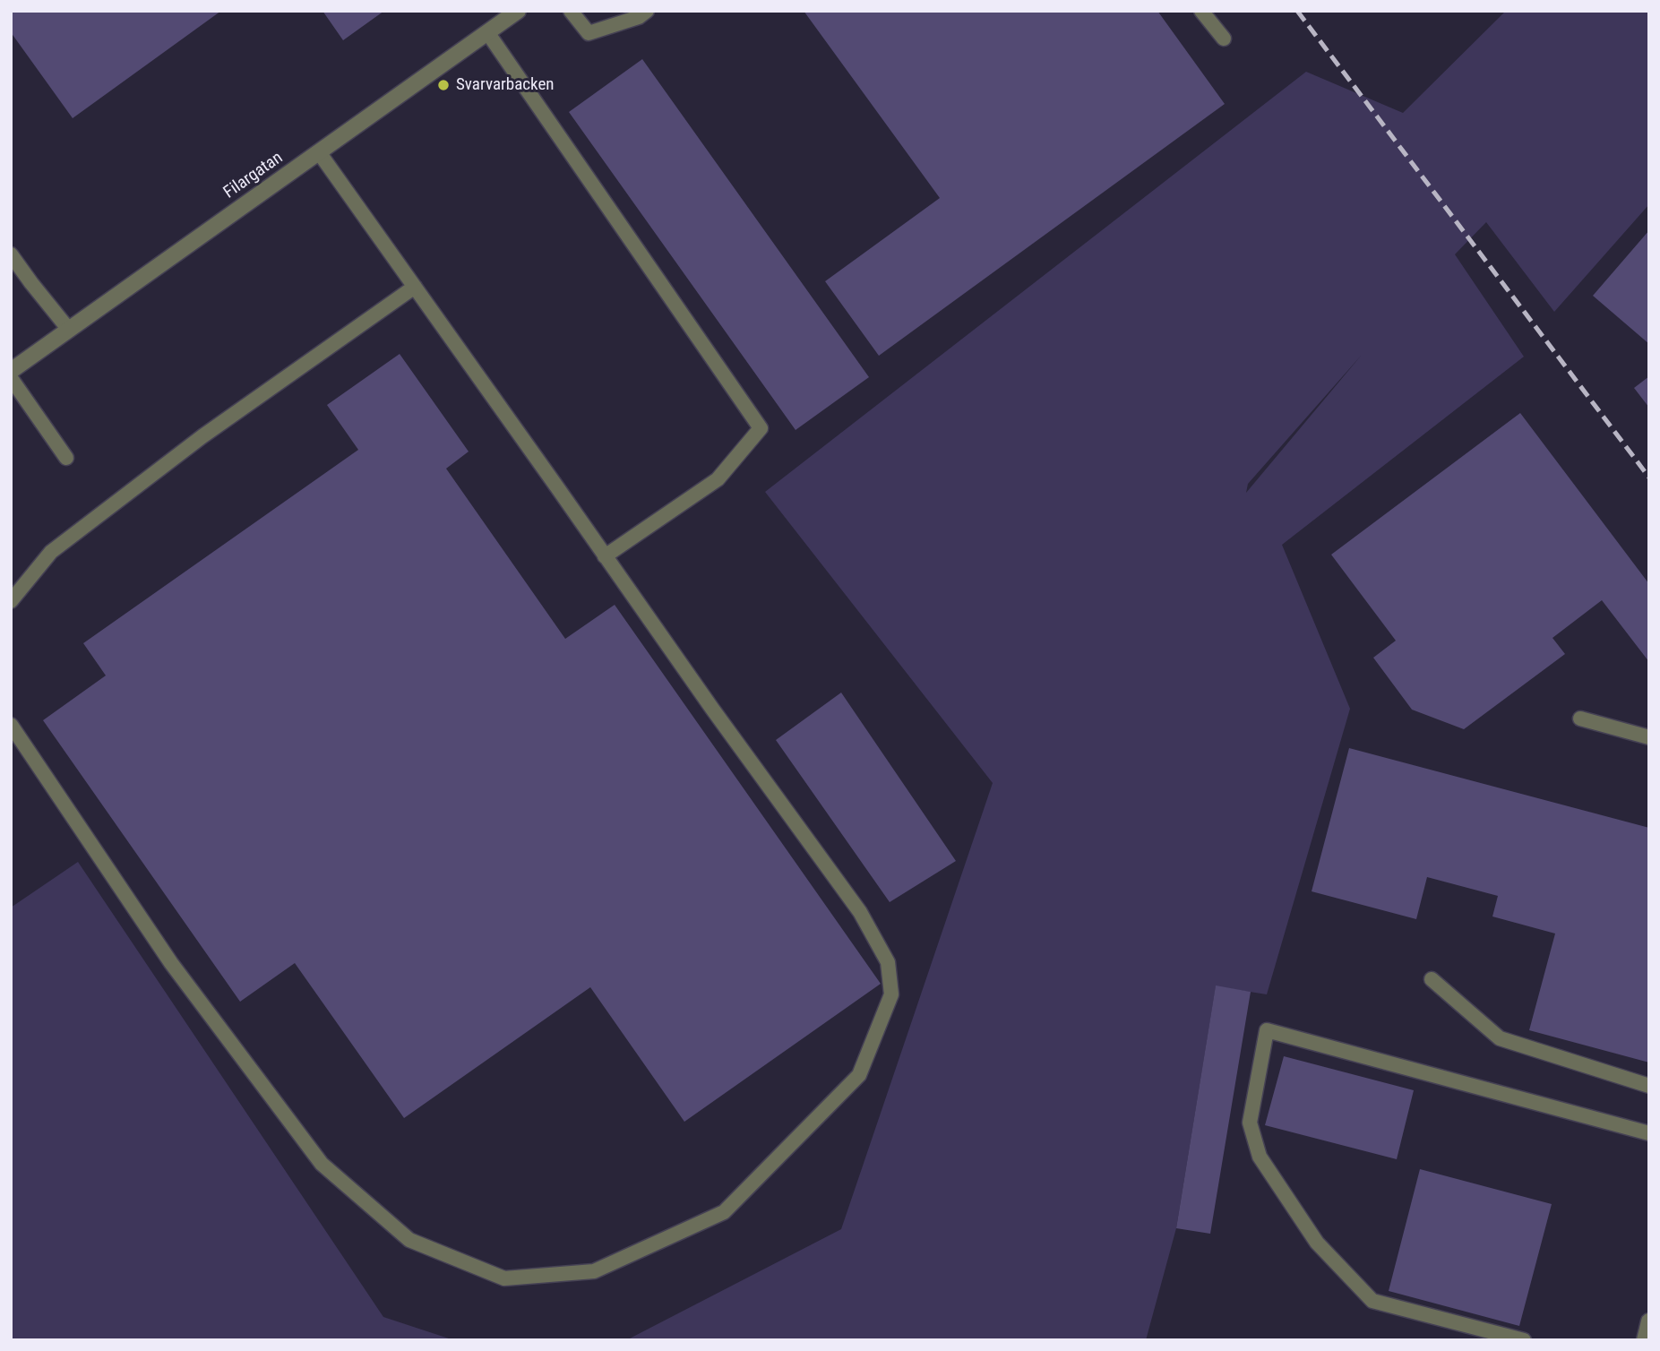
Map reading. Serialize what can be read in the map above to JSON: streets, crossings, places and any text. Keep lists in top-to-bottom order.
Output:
{
  "streets": {
    "street": ["Filargatan"]
  },
  "places": ["Svarvarbacken"]
}
